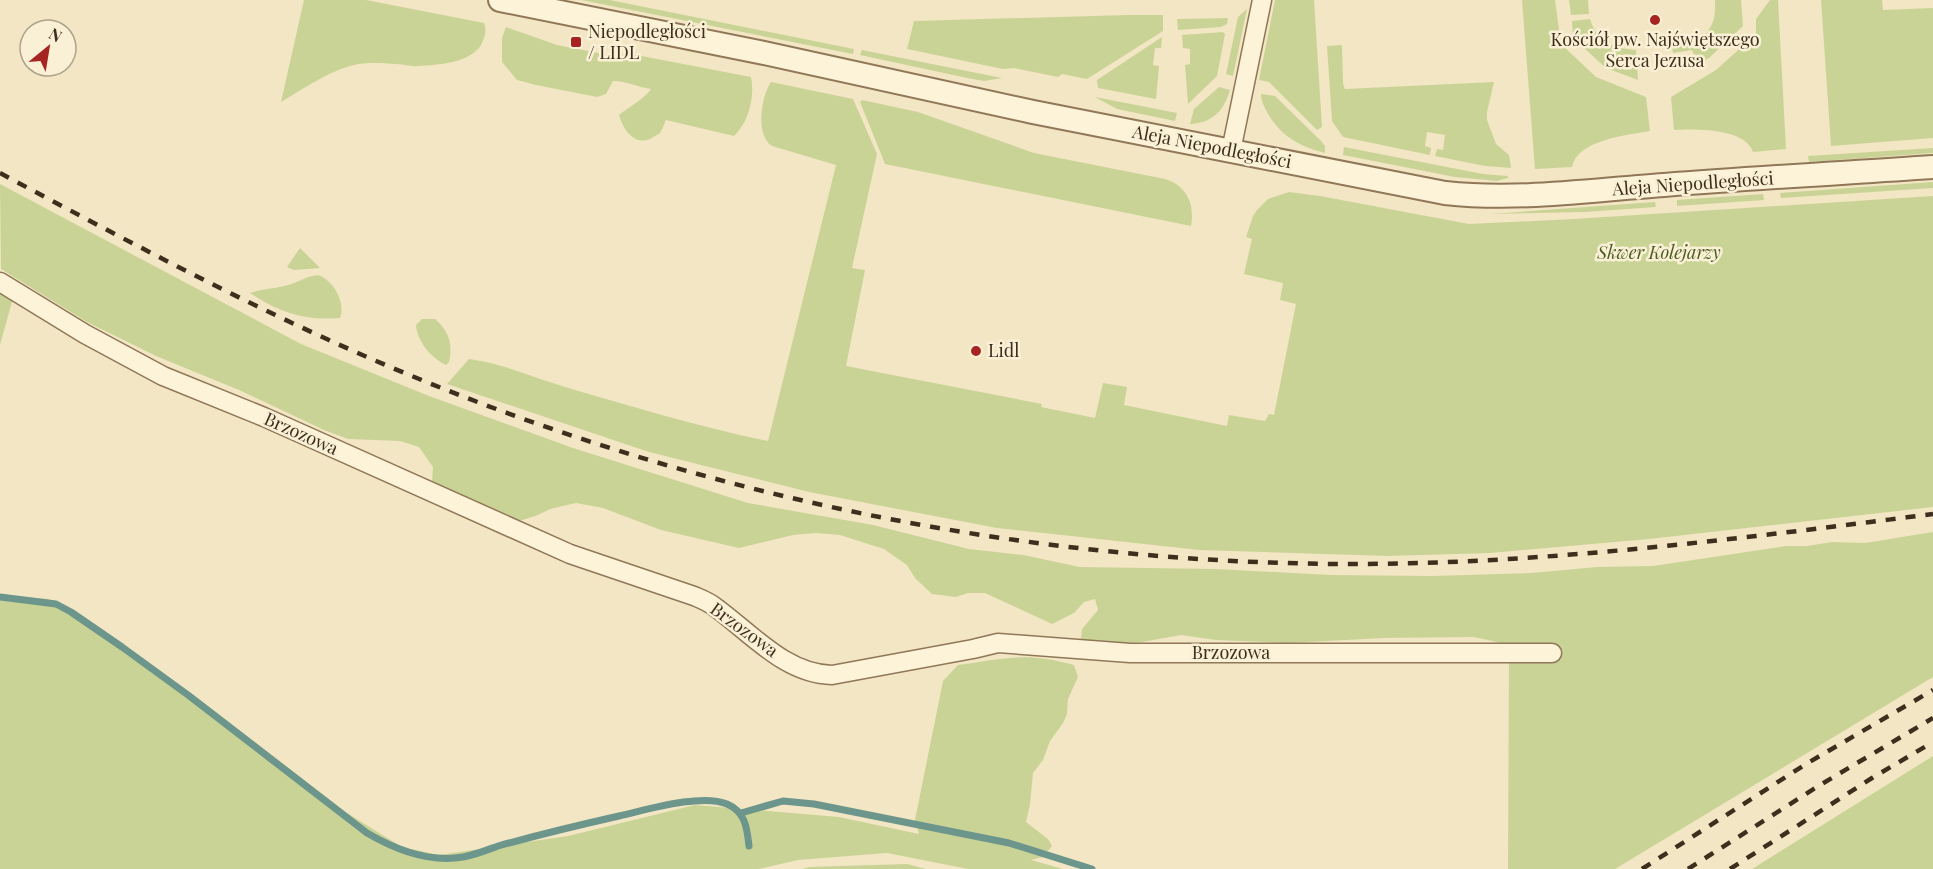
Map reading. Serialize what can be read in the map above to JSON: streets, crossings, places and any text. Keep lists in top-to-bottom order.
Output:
{
  "streets": {
    "street": ["Aleja Niepodległości", "Brzozowa"]
  },
  "parks": ["Skwer Kolejarzy"],
  "places": {
    "other": ["Kościół pw. Najświętszego Serca Jezusa", "Lidl"],
    "transit": ["Niepodległości / LIDL"]
  },
  "north": "top right"
}
